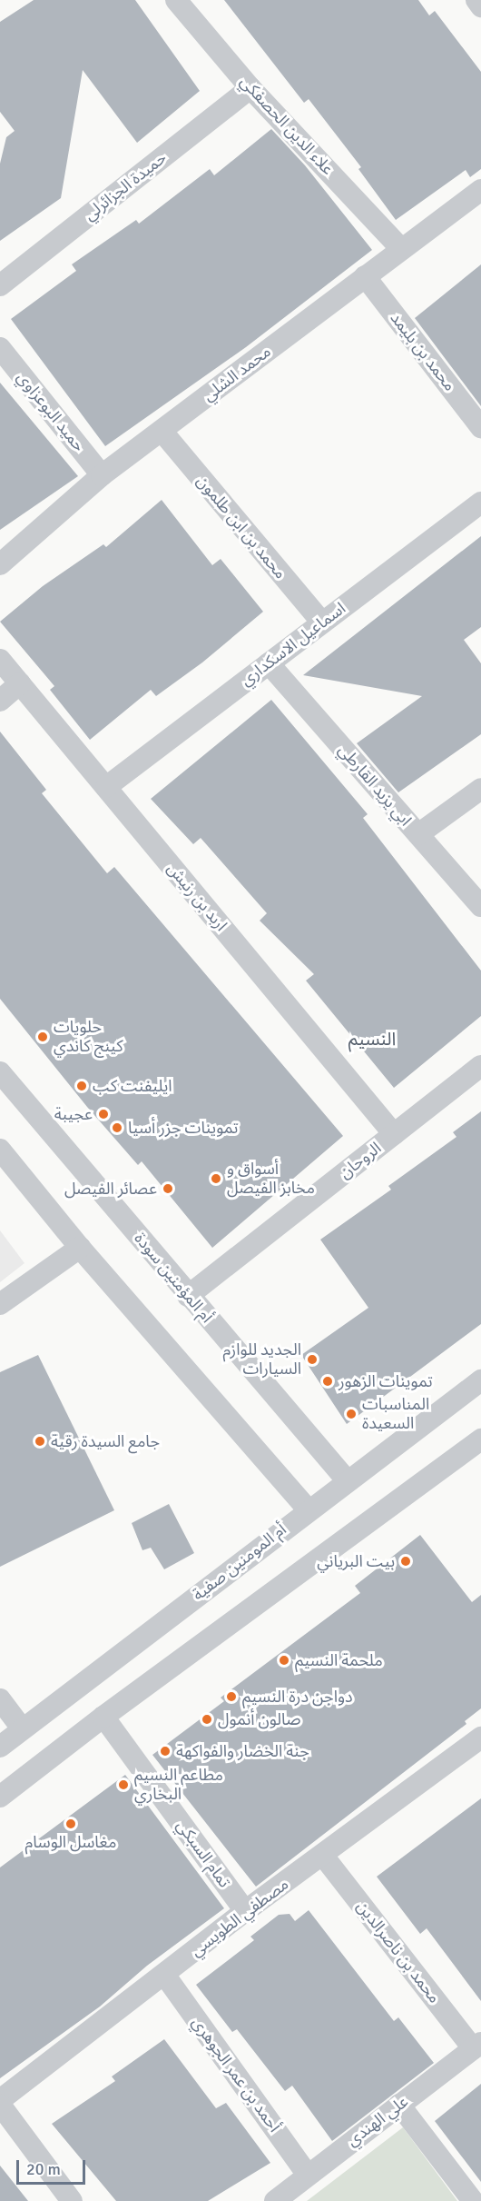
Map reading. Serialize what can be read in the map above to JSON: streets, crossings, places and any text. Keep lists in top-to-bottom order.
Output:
{
  "streets": {
    "street": [
      "علاء الدين الحصفكي",
      "حميدة الجزائرلي",
      "محمد بن بليمد",
      "محمد الشلي",
      "حميد البوعزاوي",
      "محمد بن ابن طلمون",
      "اسماعيل الاسكداري",
      "ابي يزيد القارطي",
      "اربد بن رنيش",
      "الروحان",
      "أم المؤمنين سودة",
      "أم المومنين صفية",
      "تمام السبكي",
      "مصطفي الطويسي",
      "محمد بن ناصرالدين",
      "أحمد بن عمر الجوهري",
      "علي الهندي"
    ]
  },
  "crossings": [
    ["علاء الدين الحصفكي", "حميدة الجزائرلي"],
    ["علاء الدين الحصفكي", "محمد الشلي"],
    ["محمد بن بليمد", "محمد الشلي"],
    ["محمد الشلي", "حميد البوعزاوي"],
    ["محمد الشلي", "محمد بن ابن طلمون"],
    ["محمد بن ابن طلمون", "اسماعيل الاسكداري"],
    ["اسماعيل الاسكداري", "ابي يزيد القارطي"],
    ["اسماعيل الاسكداري", "اربد بن رنيش"],
    ["اربد بن رنيش", "الروحان"],
    ["الروحان", "أم المؤمنين سودة"],
    ["أم المؤمنين سودة", "أم المومنين صفية"],
    ["تمام السبكي", "مصطفي الطويسي"],
    ["مصطفي الطويسي", "محمد بن ناصرالدين"],
    ["مصطفي الطويسي", "أحمد بن عمر الجوهري"],
    ["محمد بن ناصرالدين", "علي الهندي"],
    ["أحمد بن عمر الجوهري", "علي الهندي"]
  ],
  "districts": ["النسيم"],
  "places": [
    "حلويات كينج كاندي",
    "ايليفنت كب",
    "عجيبة",
    "تموينات جزر أسيا",
    "أسواق و مخابز الفيصل",
    "عصائر الفيصل",
    "الجديد للوازم السيارات",
    "تموينات الزهور",
    "المناسبات السعيدة",
    "جامع السيدة رقية",
    "بيت البرياني",
    "ملحمة النسيم",
    "دواجن درة النسيم",
    "صالون أنمول",
    "جنة الخضار والفواكهة",
    "مطاعم النسيم البخاري",
    "مغاسل الوسام"
  ],
  "scale_bar": "20 m"
}
